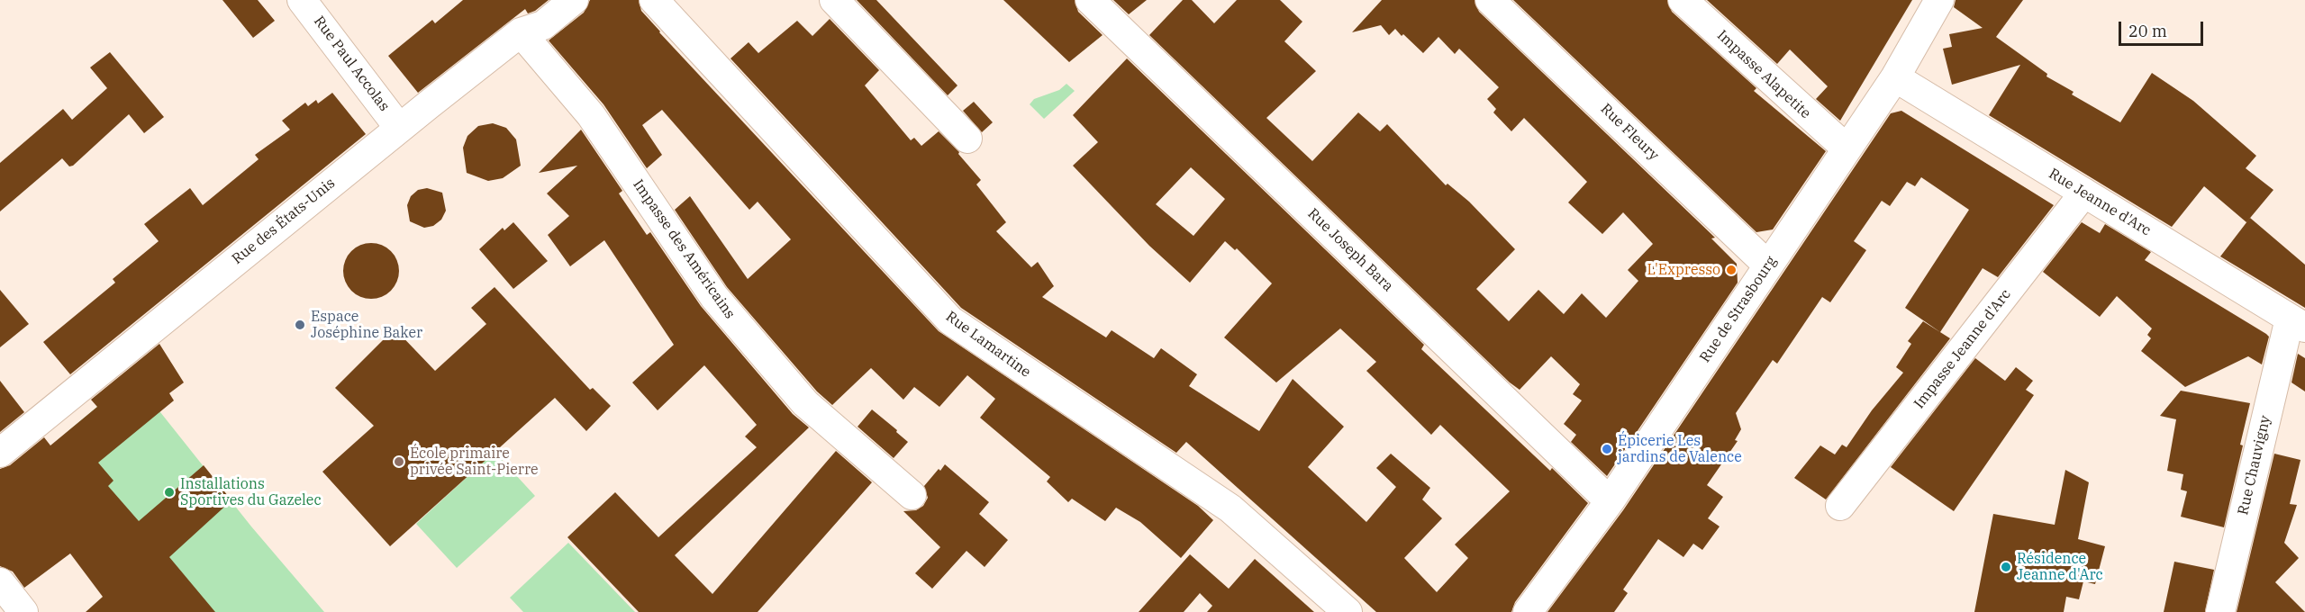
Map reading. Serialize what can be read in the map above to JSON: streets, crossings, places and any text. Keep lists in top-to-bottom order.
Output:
{
  "streets": {
    "street": [
      "Rue Paul Accolas",
      "Impasse Alapetite",
      "Rue Fleury",
      "Rue Jeanne d'Arc",
      "Rue des États-Unis",
      "Impasse des Américains",
      "Rue Joseph Bara",
      "Rue de Strasbourg",
      "Rue Lamartine",
      "Impasse Jeanne d'Arc",
      "Rue Chauvigny"
    ]
  },
  "crossings": [
    ["Rue Paul Accolas", "Rue des États-Unis"],
    ["Impasse Alapetite", "Rue de Strasbourg"],
    ["Rue Fleury", "Rue de Strasbourg"],
    ["Rue Jeanne d'Arc", "Rue de Strasbourg"],
    ["Rue Jeanne d'Arc", "Impasse Jeanne d'Arc"],
    ["Rue Jeanne d'Arc", "Rue Chauvigny"],
    ["Rue des États-Unis", "Impasse des Américains"],
    ["Rue Joseph Bara", "Rue de Strasbourg"]
  ],
  "places": [
    "L'Expresso",
    "Espace Joséphine Baker",
    "Épicerie Les jardins de Valence",
    "École primaire privée Saint-Pierre",
    "Installations Sportives du Gazelec",
    "Résidence Jeanne d'Arc"
  ],
  "scale_bar": "20 m"
}
